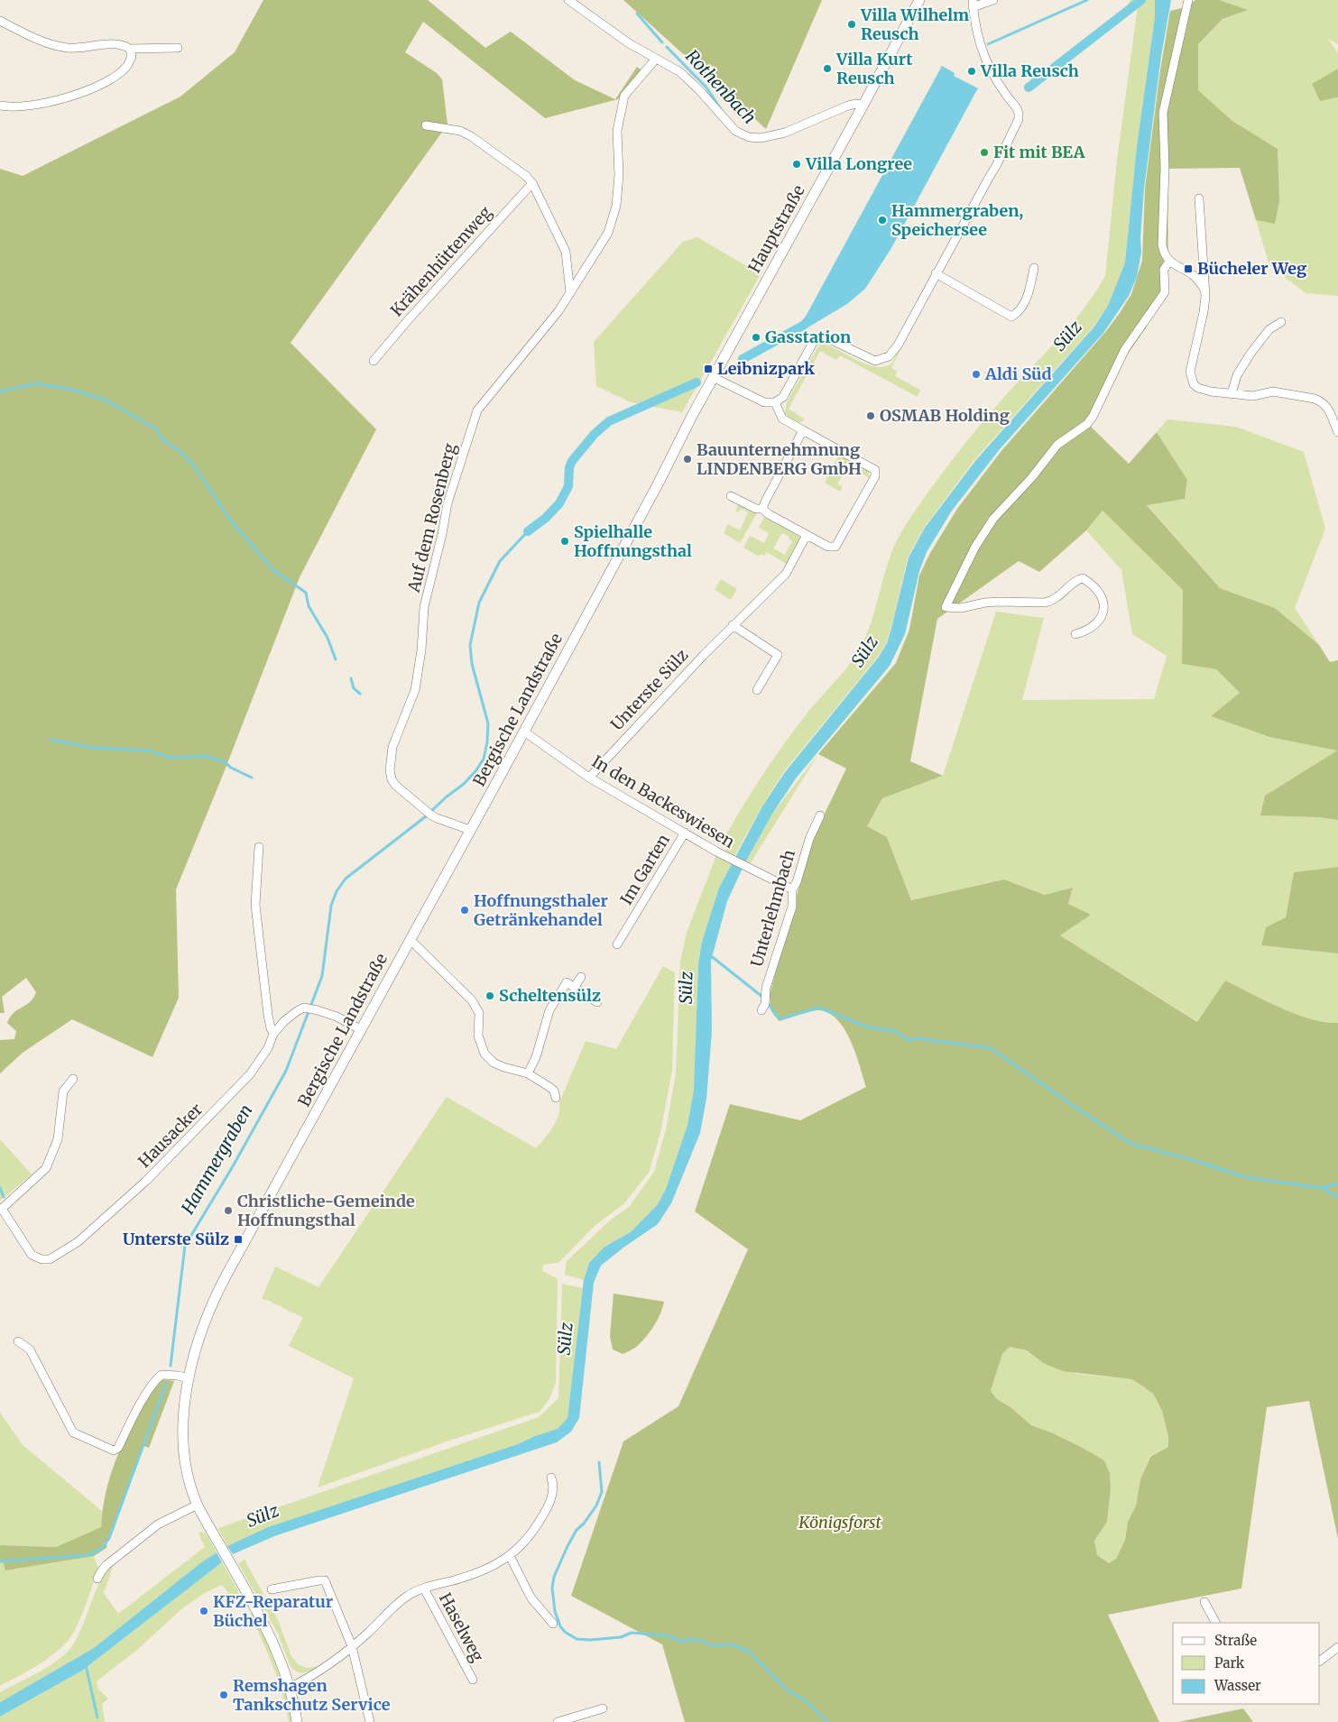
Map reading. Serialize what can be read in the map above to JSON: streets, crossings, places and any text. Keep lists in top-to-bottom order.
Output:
{
  "streets": {
    "main road": ["Hauptstraße", "Bergische Landstraße"],
    "street": [
      "Krähenhüttenweg",
      "Auf dem Rosenberg",
      "Unterste Sülz",
      "In den Backeswiesen",
      "Im Garten",
      "Unterlehmbach",
      "Hausacker",
      "Haselweg"
    ]
  },
  "crossings": [
    ["Hauptstraße", "Bergische Landstraße"],
    ["Auf dem Rosenberg", "Bergische Landstraße"],
    ["Unterste Sülz", "In den Backeswiesen"],
    ["Bergische Landstraße", "In den Backeswiesen"],
    ["Bergische Landstraße", "Hausacker"],
    ["In den Backeswiesen", "Im Garten"],
    ["In den Backeswiesen", "Unterlehmbach"]
  ],
  "water": ["Rothenbach", "Sülz", "Hammergraben"],
  "parks": ["Königsforst"],
  "places": {
    "other": [
      "Villa Wilhelm Reusch",
      "Villa Kurt Reusch",
      "Villa Reusch",
      "Fit mit BEA",
      "Villa Longree",
      "Hammergraben, Speichersee",
      "Gasstation",
      "Aldi Süd",
      "OSMAB Holding",
      "Bauunternehmnung LINDENBERG GmbH",
      "Spielhalle Hoffnungsthal",
      "Hoffnungsthaler Getränkehandel",
      "Scheltensülz",
      "Christliche-Gemeinde Hoffnungsthal",
      "KFZ-Reparatur Büchel",
      "Remshagen Tankschutz Service"
    ],
    "transit": ["Bücheler Weg", "Leibnizpark", "Unterste Sülz"]
  },
  "legend": ["Straße", "Park", "Wasser"]
}
